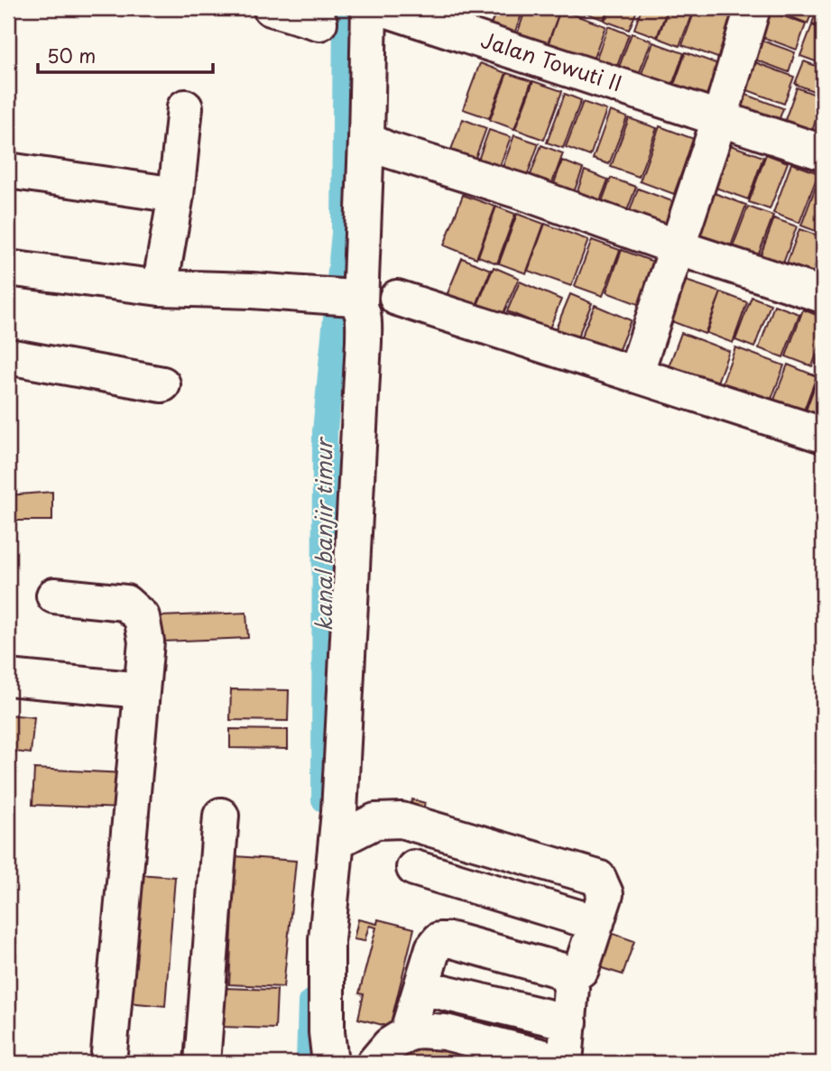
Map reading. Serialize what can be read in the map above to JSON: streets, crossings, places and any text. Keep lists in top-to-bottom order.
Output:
{
  "streets": {
    "street": ["Jalan Towuti II"]
  },
  "water": ["kanal banjir timur"],
  "scale_bar": "50 m"
}
